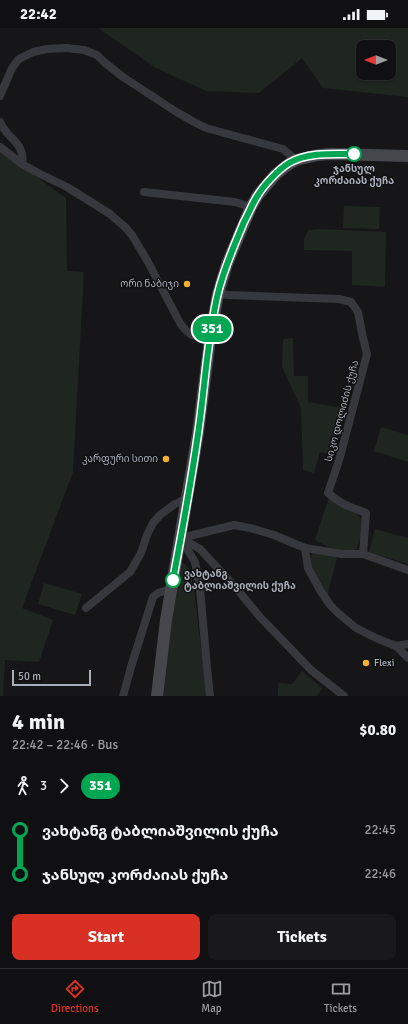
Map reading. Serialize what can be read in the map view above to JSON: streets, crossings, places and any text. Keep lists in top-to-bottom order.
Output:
{
  "streets": {
    "street": ["სიკო დოლიძის ქუჩა"]
  },
  "places": [
    "ჯანსულ კორძაიას ქუჩა",
    "ორი ნაბიჯი",
    "კარფური სითი",
    "ვახტანგ ტაბლიაშვილის ქუჩა",
    "Flexi"
  ],
  "lines": ["bus line 351"],
  "scale_bar": "50 m",
  "north": "left",
  "page": {
    "status": "22:42",
    "on_map": "351",
    "scale": "50 m",
    "heading": ["4 min", "22:42 – 22:46 · Bus", "$0.80"],
    "legs": ["3", "351"],
    "list": [
      {
        "name": "ვახტანგ ტაბლიაშვილის ქუჩა",
        "value": "22:45"
      },
      {
        "name": "ჯანსულ კორძაიას ქუჩა",
        "value": "22:46"
      }
    ],
    "buttons": ["Start", "Tickets"],
    "tabs": ["Directions", "Map", "Tickets"]
  }
}
